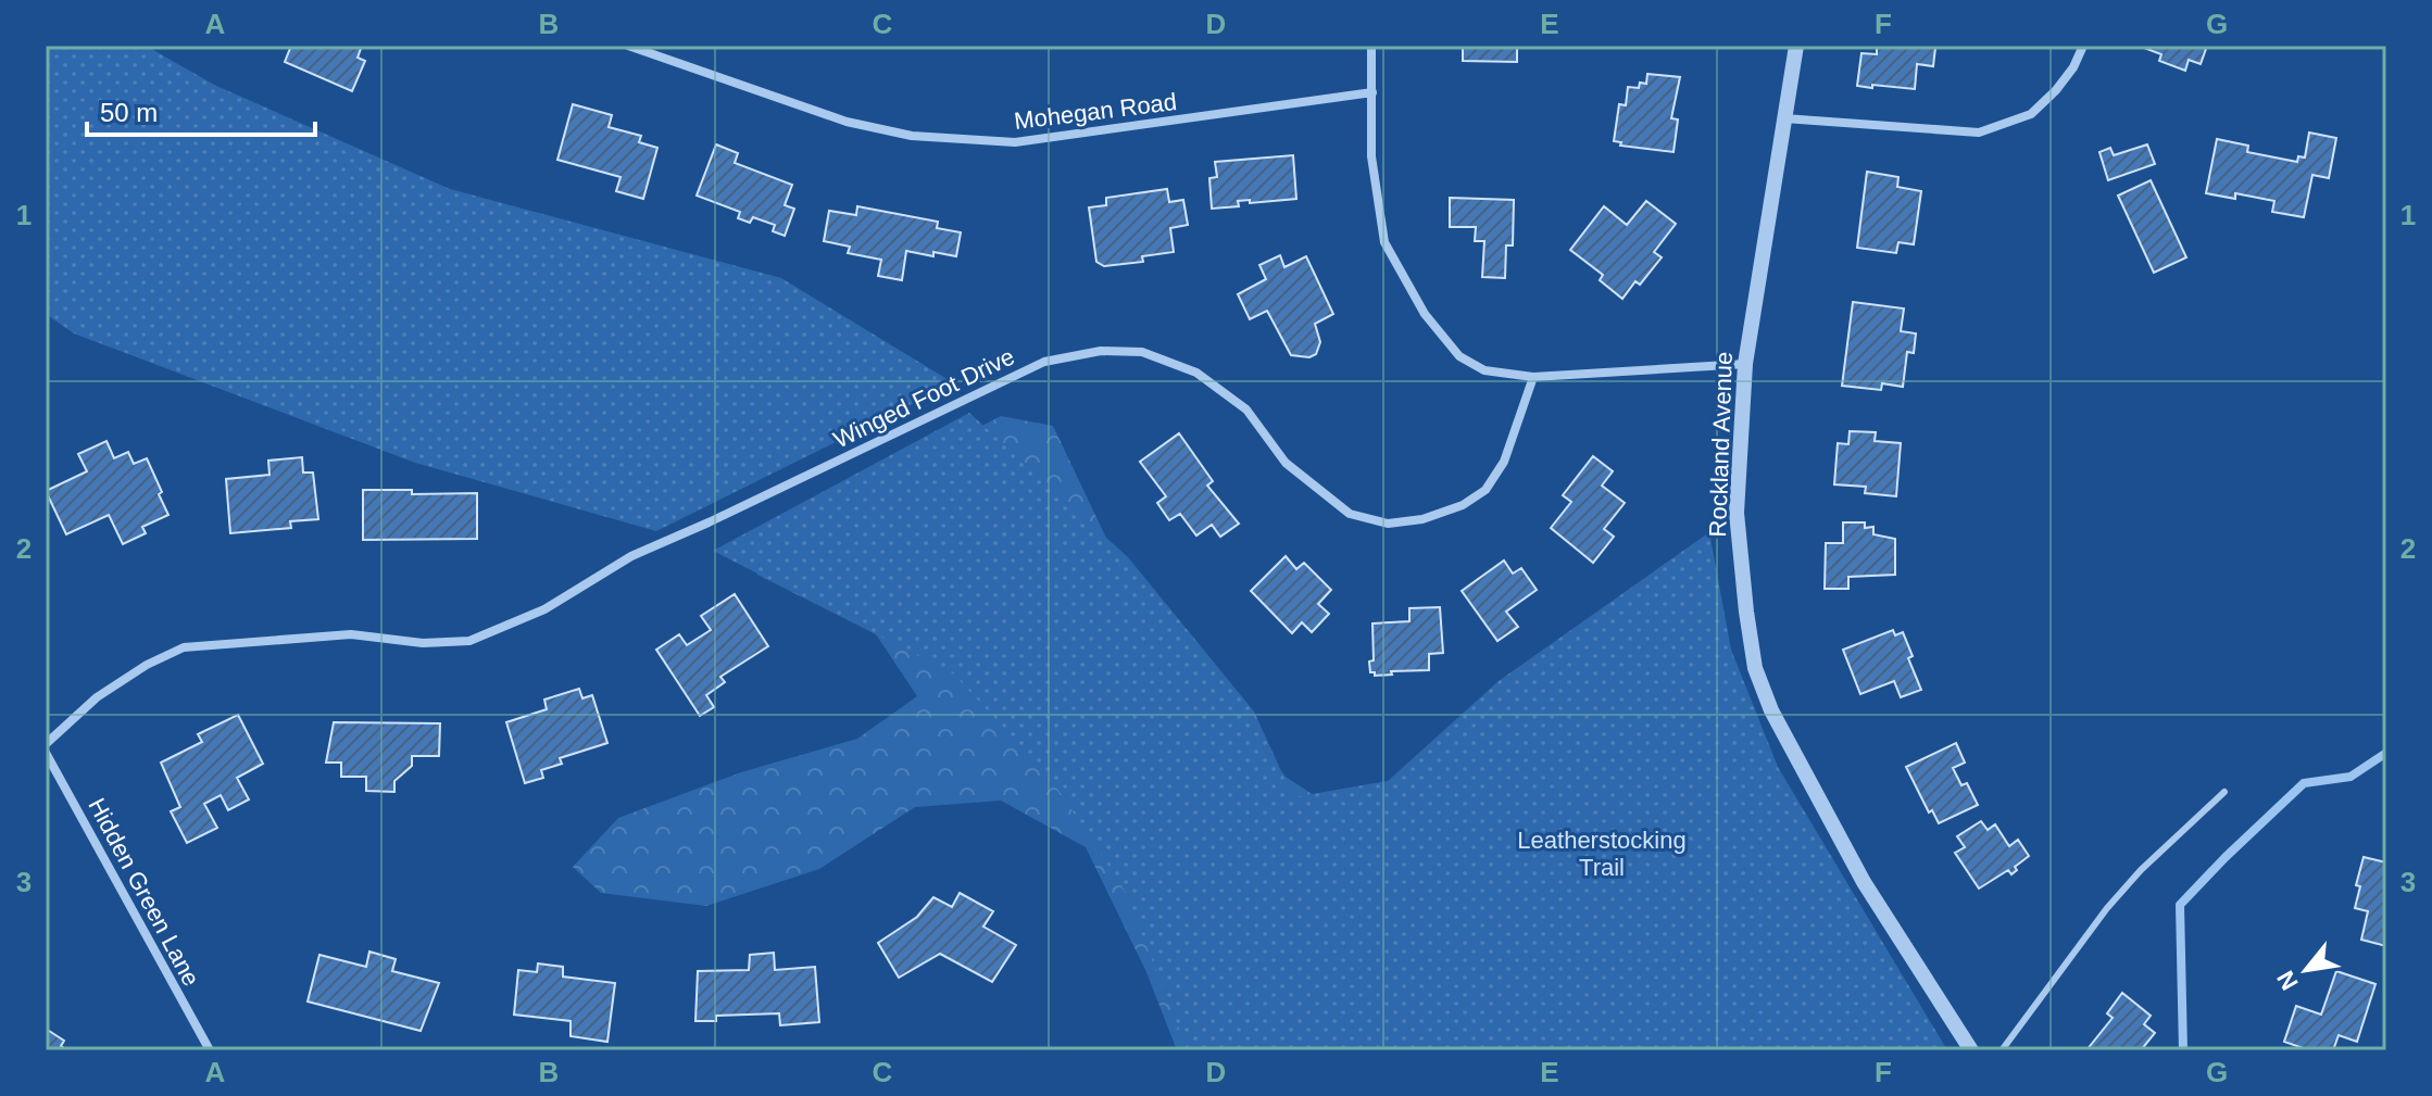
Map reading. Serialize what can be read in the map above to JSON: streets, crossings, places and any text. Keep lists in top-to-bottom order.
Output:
{
  "streets": {
    "street": [
      "Mohegan Road",
      "Winged Foot Drive",
      "Rockland Avenue",
      "Hidden Green Lane"
    ]
  },
  "parks": ["Leatherstocking Trail"],
  "scale_bar": "50 m",
  "north": "bottom left",
  "grid": {
    "columns": [
      "A",
      "B",
      "C",
      "D",
      "E",
      "F",
      "G"
    ],
    "rows": ["1", "2", "3"]
  }
}
